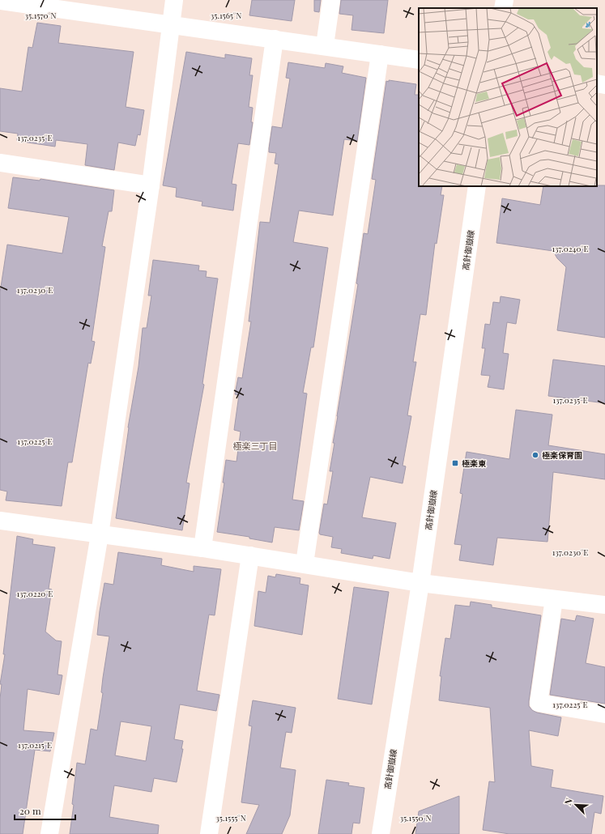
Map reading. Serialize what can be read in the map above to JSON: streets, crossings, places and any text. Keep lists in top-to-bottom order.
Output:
{
  "streets": {
    "street": ["高針御嶽線"]
  },
  "districts": ["極楽三丁目"],
  "places": {
    "other": ["極楽保育園"],
    "transit": ["極楽東"]
  },
  "scale_bar": "20 m",
  "north": "top left",
  "coordinates": [
    "35.1570°N",
    "35.1565°N",
    "137.0235°E",
    "137.0240°E",
    "137.0230°E",
    "137.0225°E",
    "137.0220°E",
    "137.0215°E",
    "35.1555°N",
    "35.1550°N"
  ]
}
